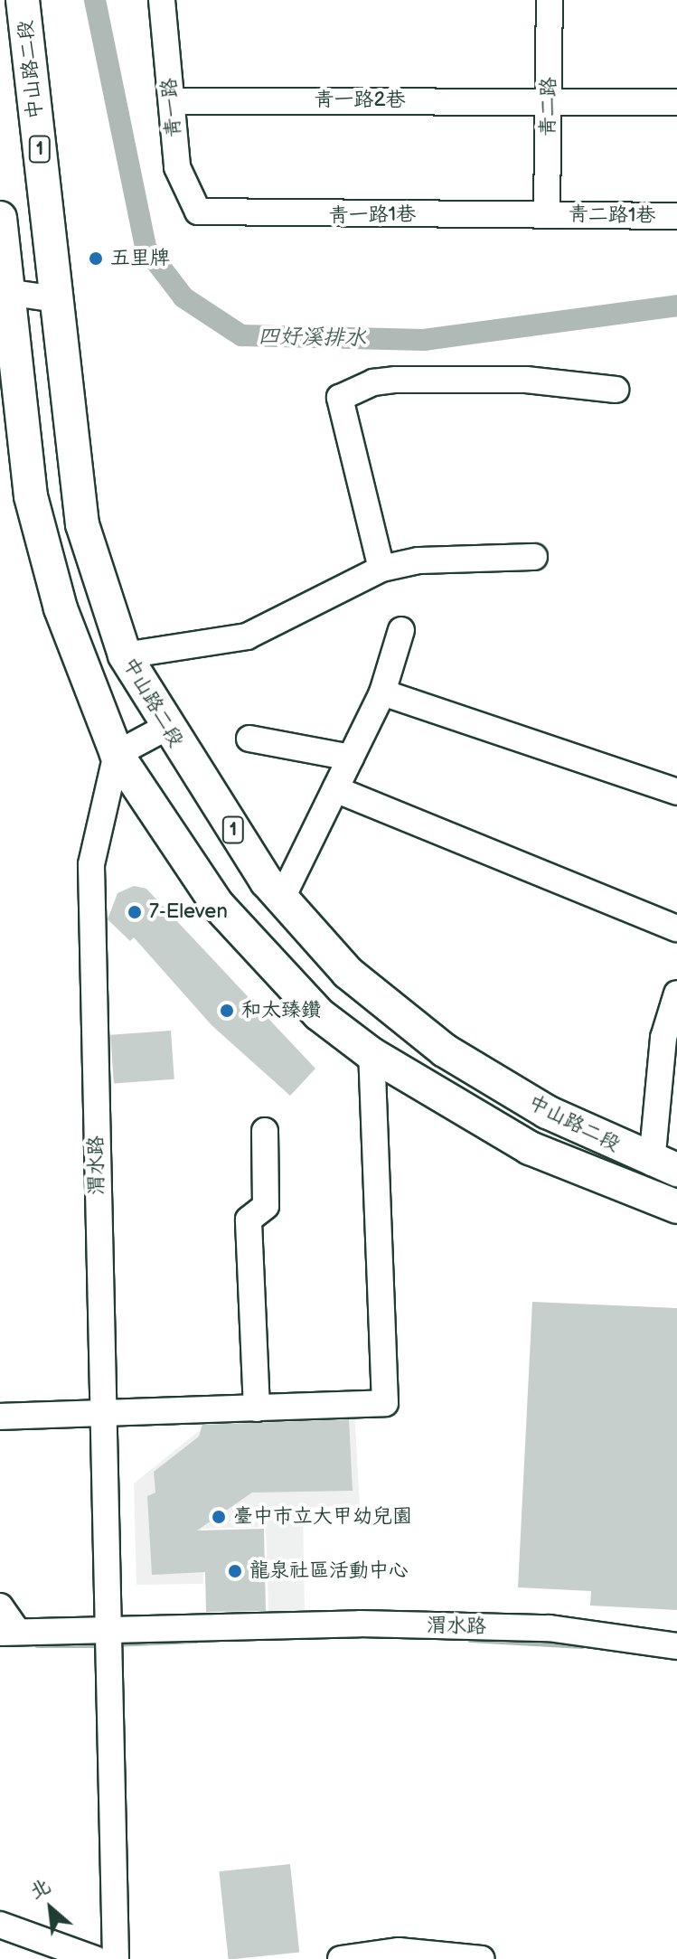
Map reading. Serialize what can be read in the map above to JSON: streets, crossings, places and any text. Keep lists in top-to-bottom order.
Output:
{
  "streets": {
    "main road": ["中山路二段", "1"],
    "street": [
      "青一路2巷",
      "青二路",
      "青一路",
      "青一路1巷",
      "青二路1巷",
      "渭水路"
    ]
  },
  "crossings": [
    ["中山路二段", "渭水路"],
    ["青一路2巷", "青二路"],
    ["青一路2巷", "青一路"],
    ["青二路", "青一路1巷"],
    ["青二路", "青二路1巷"],
    ["青一路", "青一路1巷"],
    ["青一路1巷", "青二路1巷"]
  ],
  "water": ["四好溪排水"],
  "places": [
    "五里牌",
    "7-Eleven",
    "和太臻鑽",
    "臺中市立大甲幼兒園",
    "龍泉社區活動中心"
  ],
  "north": "top left"
}
